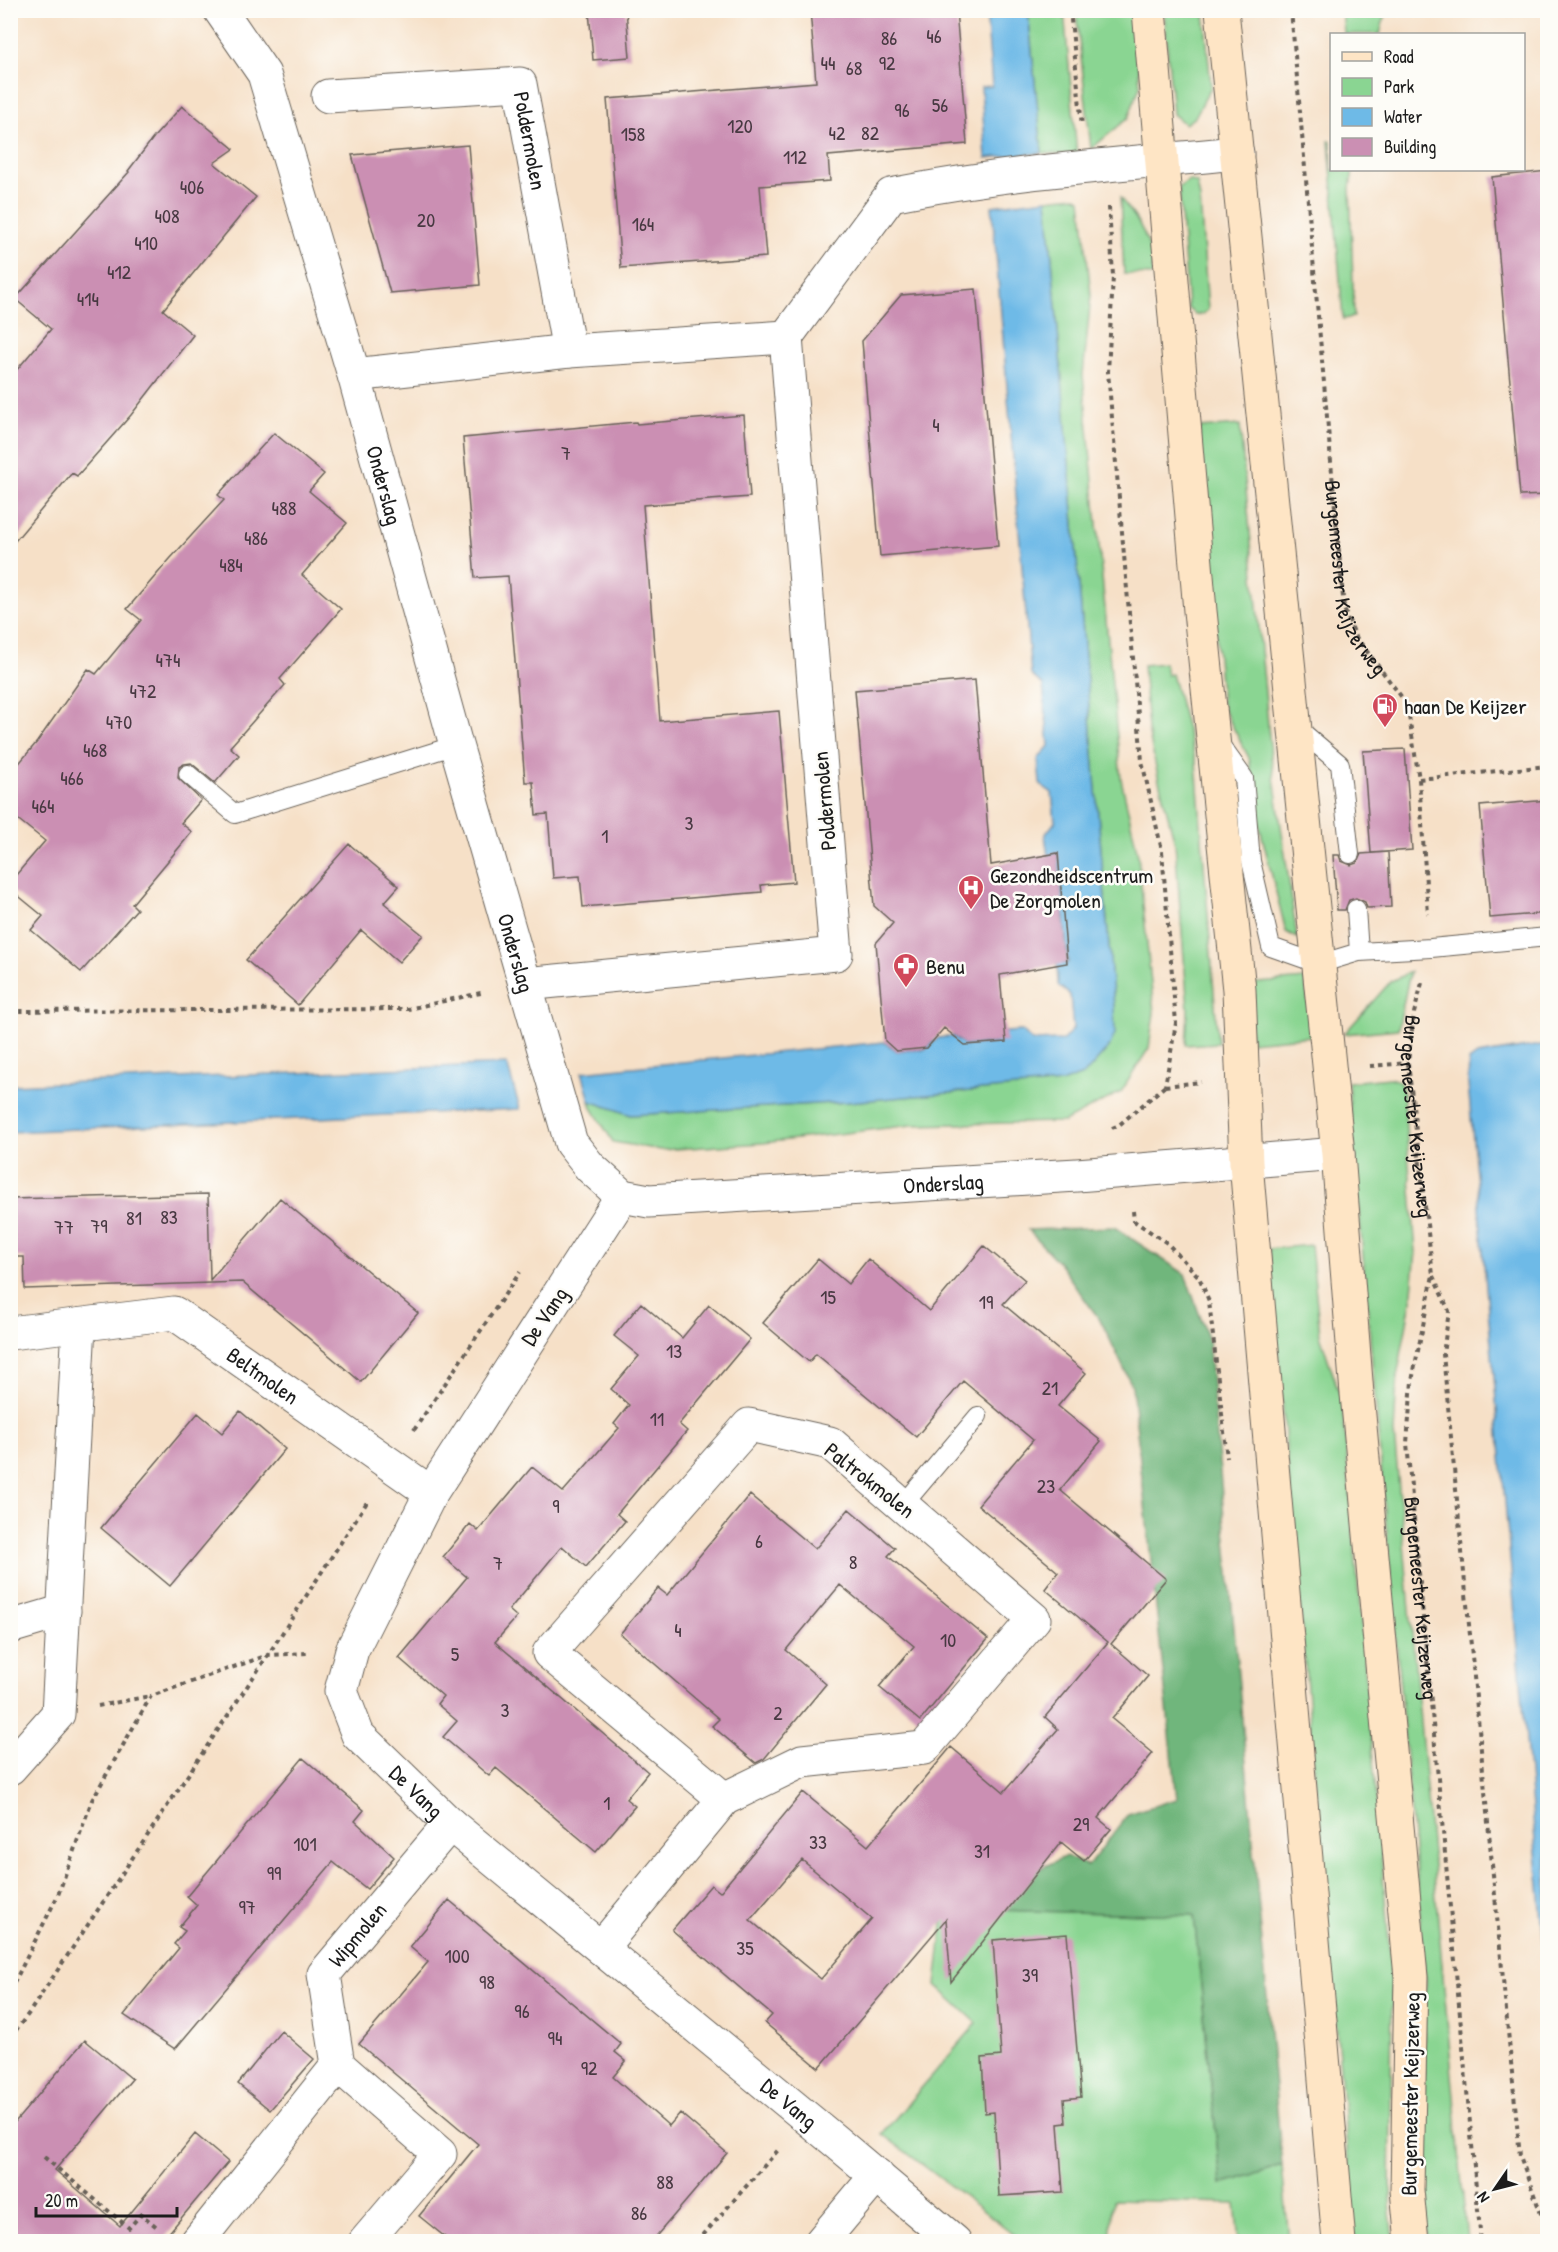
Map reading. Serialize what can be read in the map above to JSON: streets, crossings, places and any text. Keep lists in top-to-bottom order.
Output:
{
  "streets": {
    "main road": ["Burgemeester Keijzerweg"],
    "street": [
      "Poldermolen",
      "Onderslag",
      "De Vang",
      "Beltmolen",
      "Paltrokmolen",
      "Wipmolen"
    ]
  },
  "crossings": [
    ["Poldermolen", "Onderslag"],
    ["Onderslag", "Burgemeester Keijzerweg"],
    ["Onderslag", "De Vang"],
    ["De Vang", "Beltmolen"],
    ["De Vang", "Paltrokmolen"],
    ["De Vang", "Wipmolen"]
  ],
  "places": {
    "fuel station": ["haan De Keijzer"],
    "hospital": ["Gezondheidscentrum De Zorgmolen"],
    "pharmacy": ["Benu"]
  },
  "house_numbers": [
    "46",
    "86",
    "44",
    "92",
    "68",
    "56",
    "96",
    "120",
    "42",
    "82",
    "158",
    "112",
    "406",
    "408",
    "20",
    "164",
    "410",
    "412",
    "414",
    "4",
    "7",
    "488",
    "486",
    "484",
    "474",
    "472",
    "470",
    "468",
    "466",
    "464",
    "3",
    "1",
    "83",
    "81",
    "79",
    "77",
    "15",
    "19",
    "13",
    "21",
    "11",
    "23",
    "9",
    "6",
    "8",
    "7",
    "4",
    "10",
    "5",
    "3",
    "2",
    "1",
    "29",
    "33",
    "101",
    "31",
    "99",
    "97",
    "35",
    "100",
    "39",
    "98",
    "96",
    "94",
    "92",
    "88",
    "86"
  ],
  "legend": [
    "Road",
    "Park",
    "Water",
    "Building"
  ],
  "scale_bar": "20 m",
  "north": "bottom left"
}
